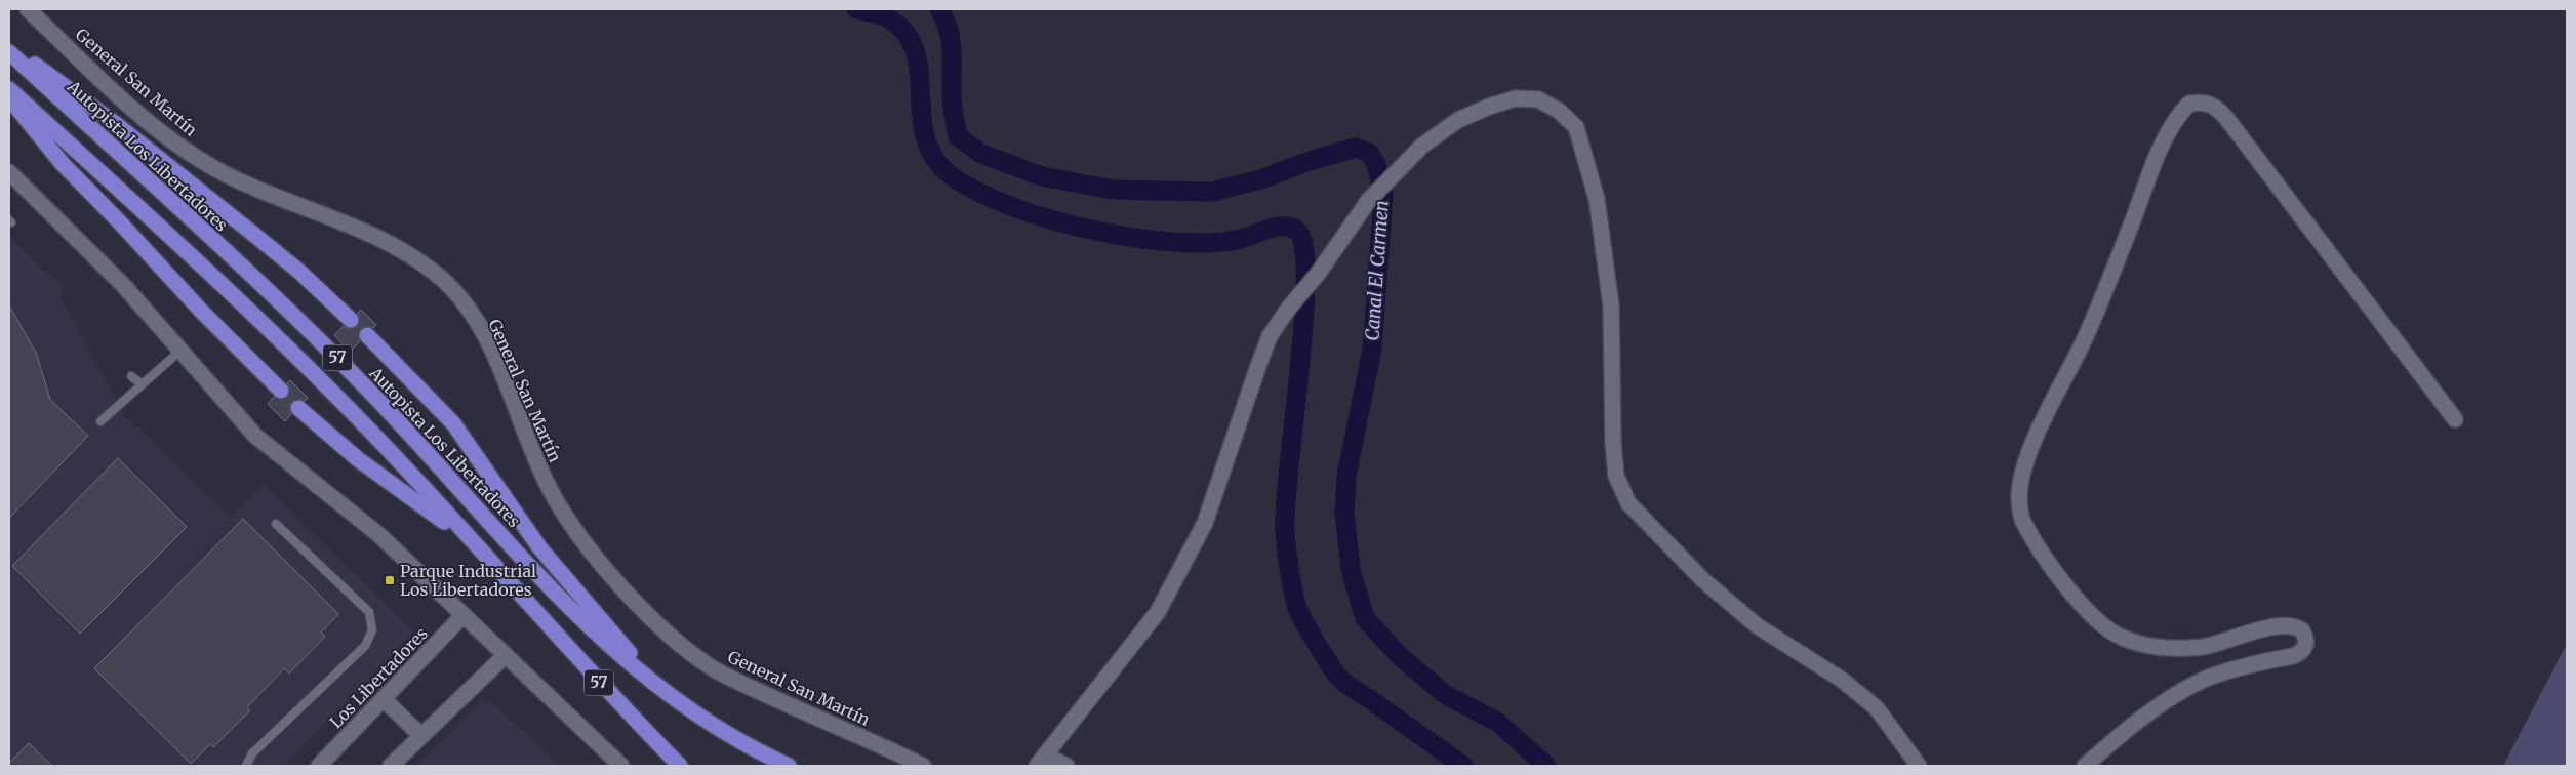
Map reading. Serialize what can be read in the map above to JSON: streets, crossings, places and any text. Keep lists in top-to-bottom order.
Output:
{
  "streets": {
    "highway": ["Autopista Los Libertadores", "57"],
    "street": ["General San Martín", "Los Libertadores"]
  },
  "water": ["Canal El Carmen"],
  "places": {
    "transit": ["Parque Industrial Los Libertadores"]
  }
}
